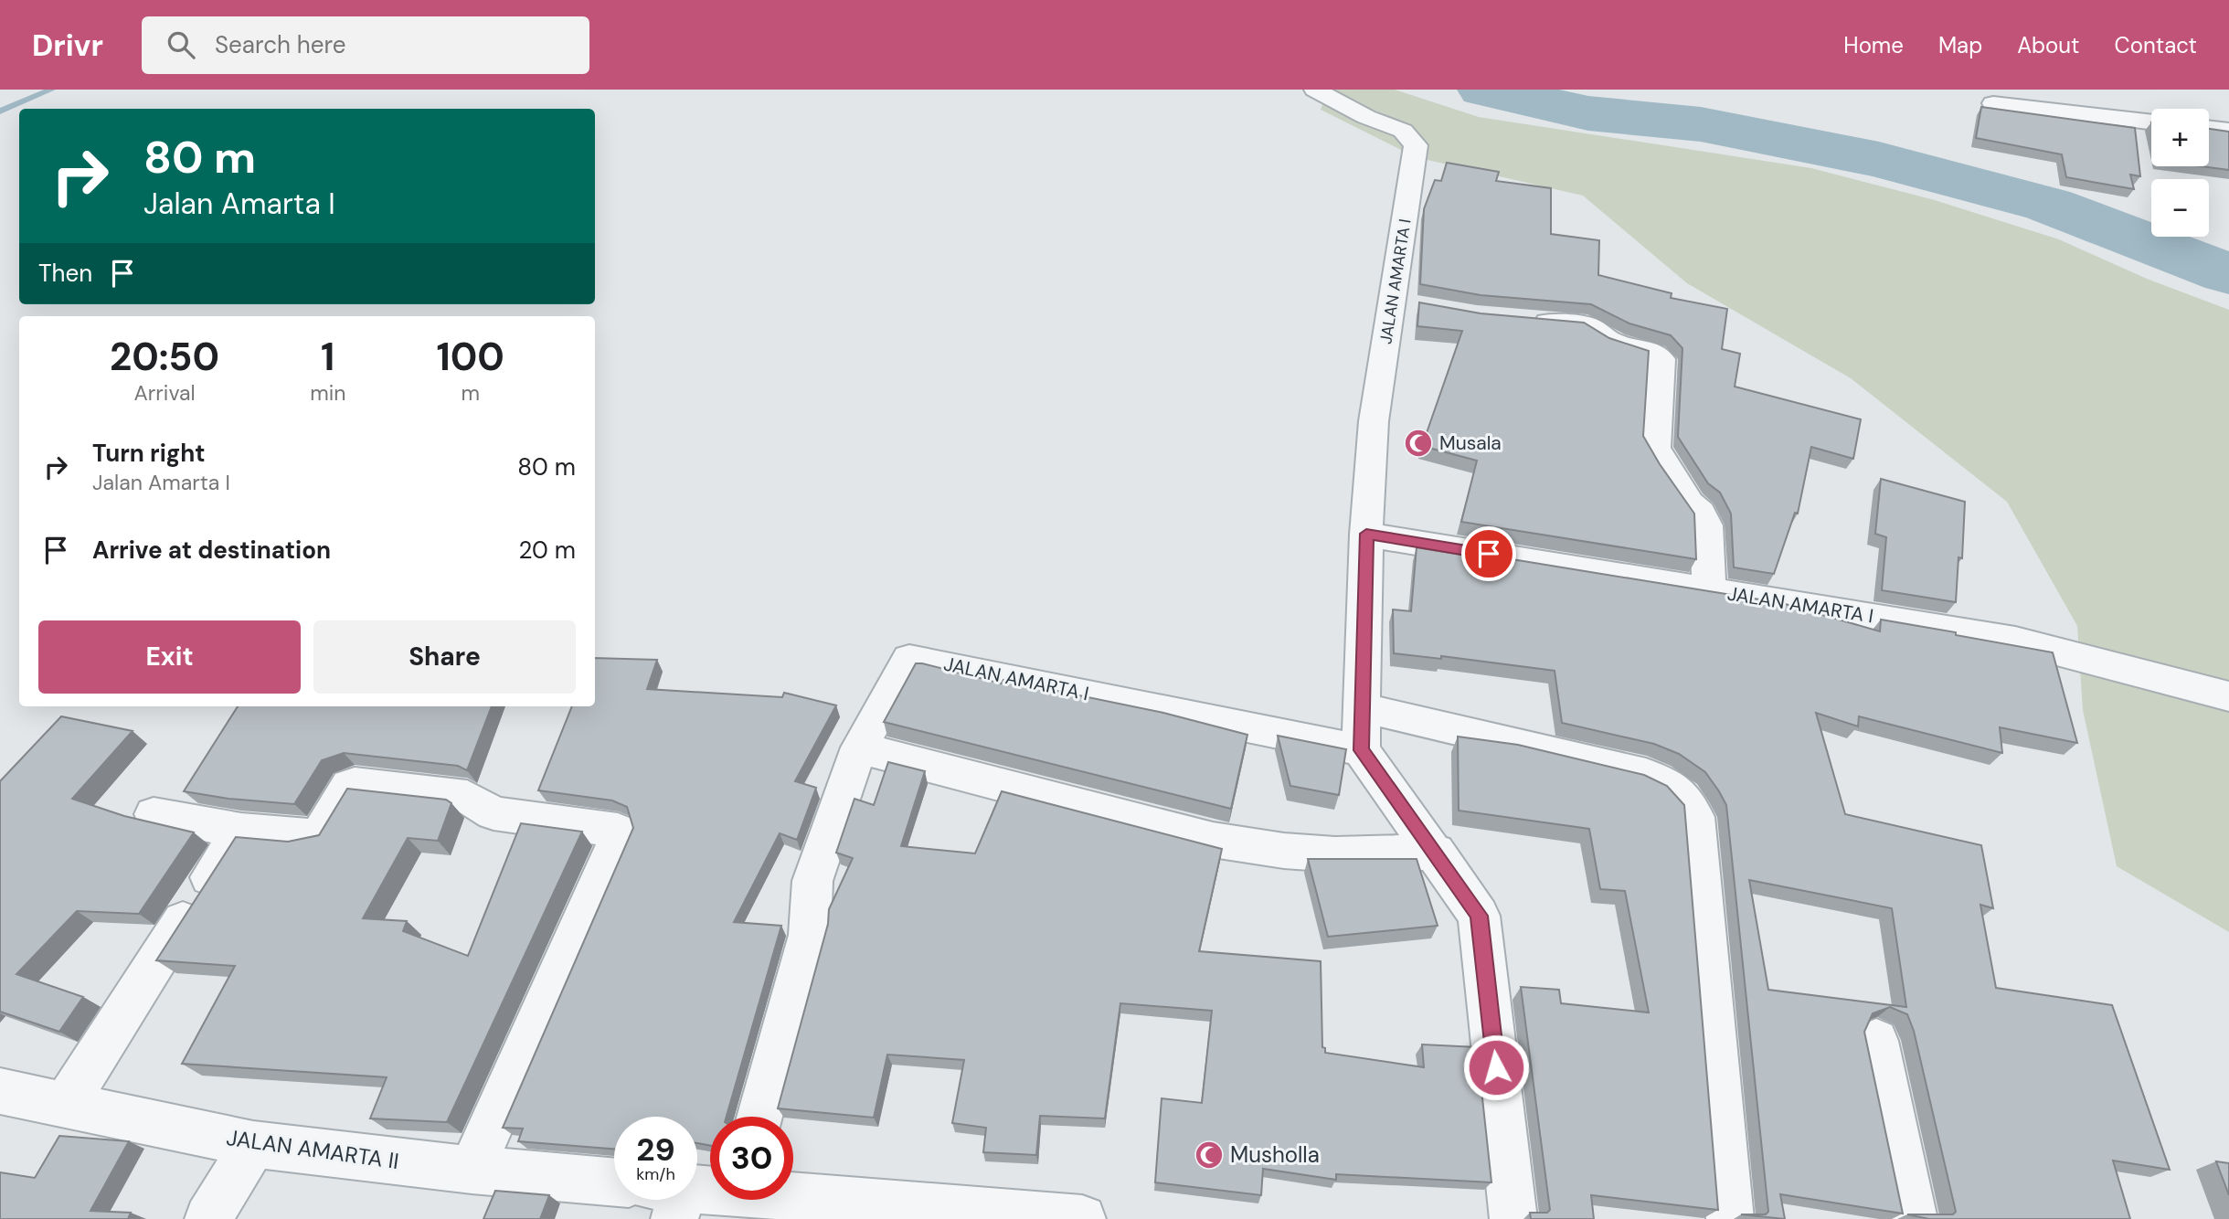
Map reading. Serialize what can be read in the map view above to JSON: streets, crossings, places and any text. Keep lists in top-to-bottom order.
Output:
{
  "streets": {
    "street": ["JALAN AMARTA I", "JALAN AMARTA II"]
  },
  "places": {
    "mosque": ["Musala", "Musholla"]
  },
  "page": {
    "header": "Drivr",
    "search": "Search here",
    "nav": [
      "Home",
      "Map",
      "About",
      "Contact"
    ],
    "map_buttons": ["+", "−"],
    "turn": ["80 m", "Jalan Amarta I"],
    "then": "Then",
    "eta": [
      "20:50",
      "Arrival",
      "1",
      "min",
      "100",
      "m"
    ],
    "list": [
      {
        "name": "Turn right",
        "note": "Jalan Amarta I",
        "value": "80 m"
      },
      {
        "name": "Arrive at destination",
        "value": "20 m"
      }
    ],
    "buttons": ["Exit", "Share"],
    "speed": "29 km/h",
    "limit": "30"
  }
}
